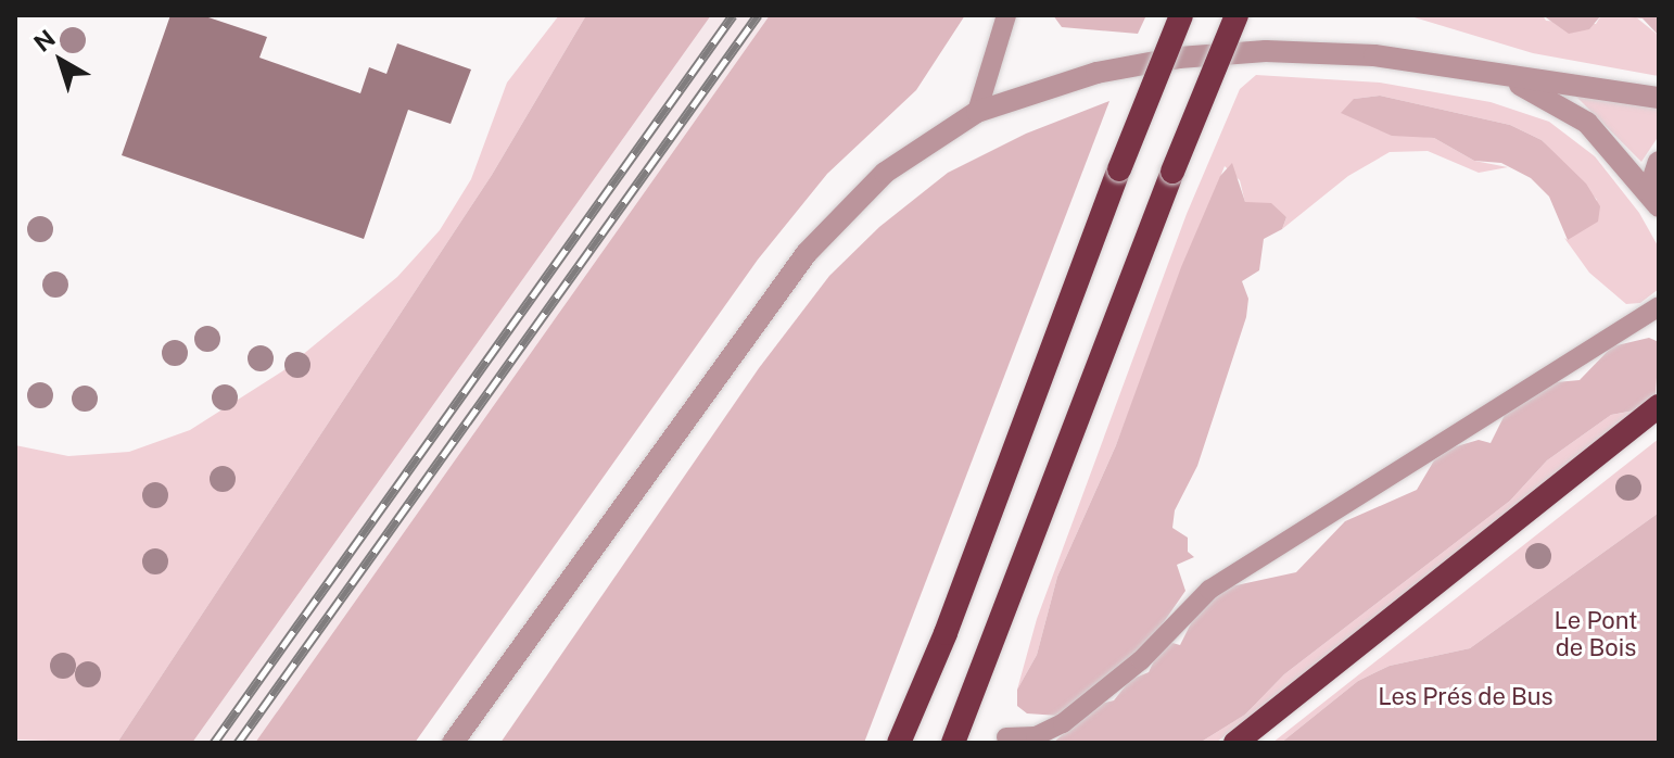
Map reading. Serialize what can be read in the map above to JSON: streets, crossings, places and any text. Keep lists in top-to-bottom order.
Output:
{
  "parks": ["Le Pont de Bois", "Les Prés de Bus"],
  "north": "top left"
}
